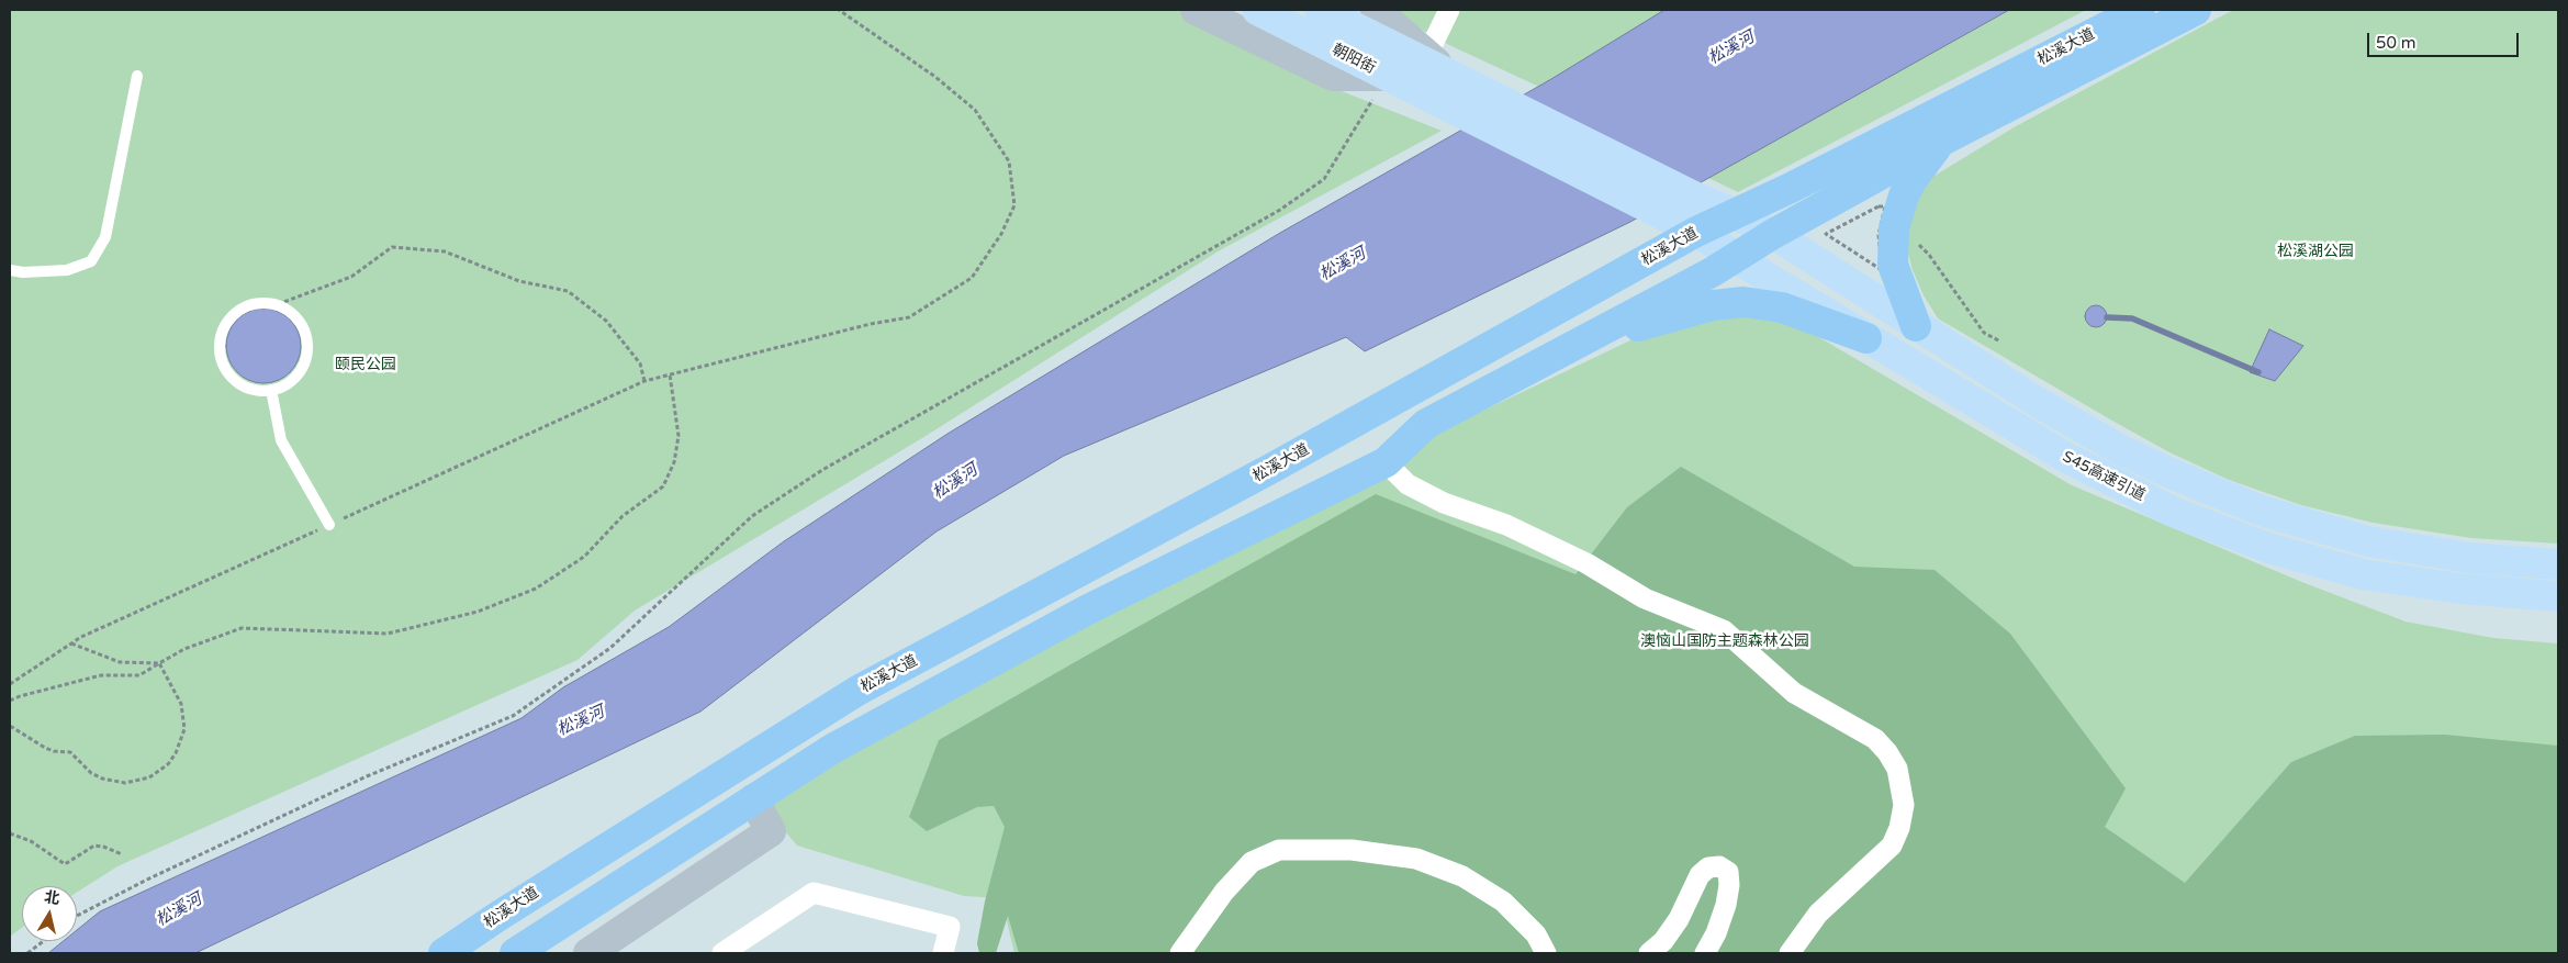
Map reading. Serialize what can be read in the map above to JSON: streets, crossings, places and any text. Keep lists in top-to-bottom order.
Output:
{
  "streets": {
    "highway": ["松溪大道"],
    "main road": ["朝阳街", "S45高速引道"]
  },
  "crossings": [
    ["松溪大道", "S45高速引道"],
    ["朝阳街", "S45高速引道"]
  ],
  "water": ["松溪河"],
  "parks": ["松溪湖公园", "颐民公园", "澳恼山国防主题森林公园"],
  "scale_bar": "50 m",
  "north": "top"
}
